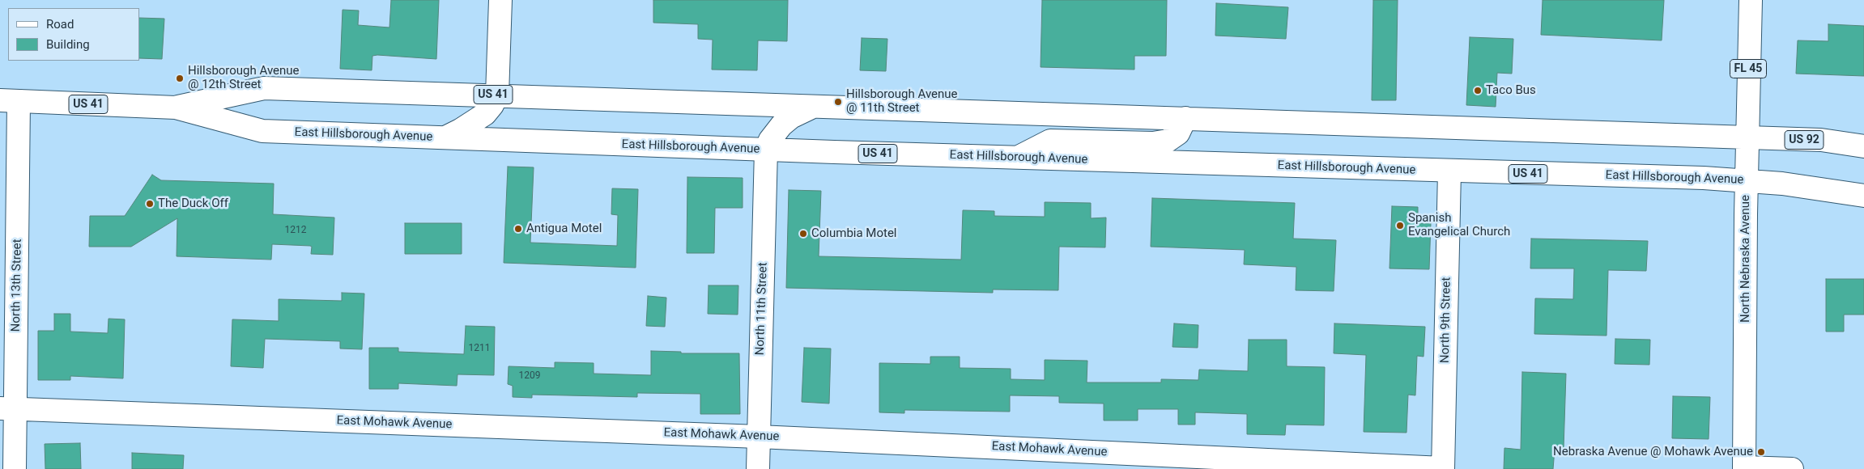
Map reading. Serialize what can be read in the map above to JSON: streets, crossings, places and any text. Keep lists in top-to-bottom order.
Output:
{
  "streets": {
    "main road": [
      "FL 45",
      "US 41",
      "East Hillsborough Avenue",
      "US 92",
      "North Nebraska Avenue",
      "North 13th Street",
      "North 11th Street",
      "North 9th Street",
      "East Mohawk Avenue"
    ]
  },
  "crossings": [
    ["East Hillsborough Avenue", "North Nebraska Avenue"],
    ["East Hillsborough Avenue", "North 13th Street"],
    ["East Hillsborough Avenue", "North 11th Street"],
    ["East Hillsborough Avenue", "North 9th Street"],
    ["North 13th Street", "East Mohawk Avenue"],
    ["North 11th Street", "East Mohawk Avenue"],
    ["North 9th Street", "East Mohawk Avenue"]
  ],
  "places": [
    "Hillsborough Avenue @ 12th Street",
    "Taco Bus",
    "Hillsborough Avenue @ 11th Street",
    "The Duck Off",
    "Spanish Evangelical Church",
    "Antigua Motel",
    "Columbia Motel",
    "Nebraska Avenue @ Mohawk Avenue"
  ],
  "house_numbers": ["1212", "1211", "1209"],
  "legend": ["Road", "Building"]
}
